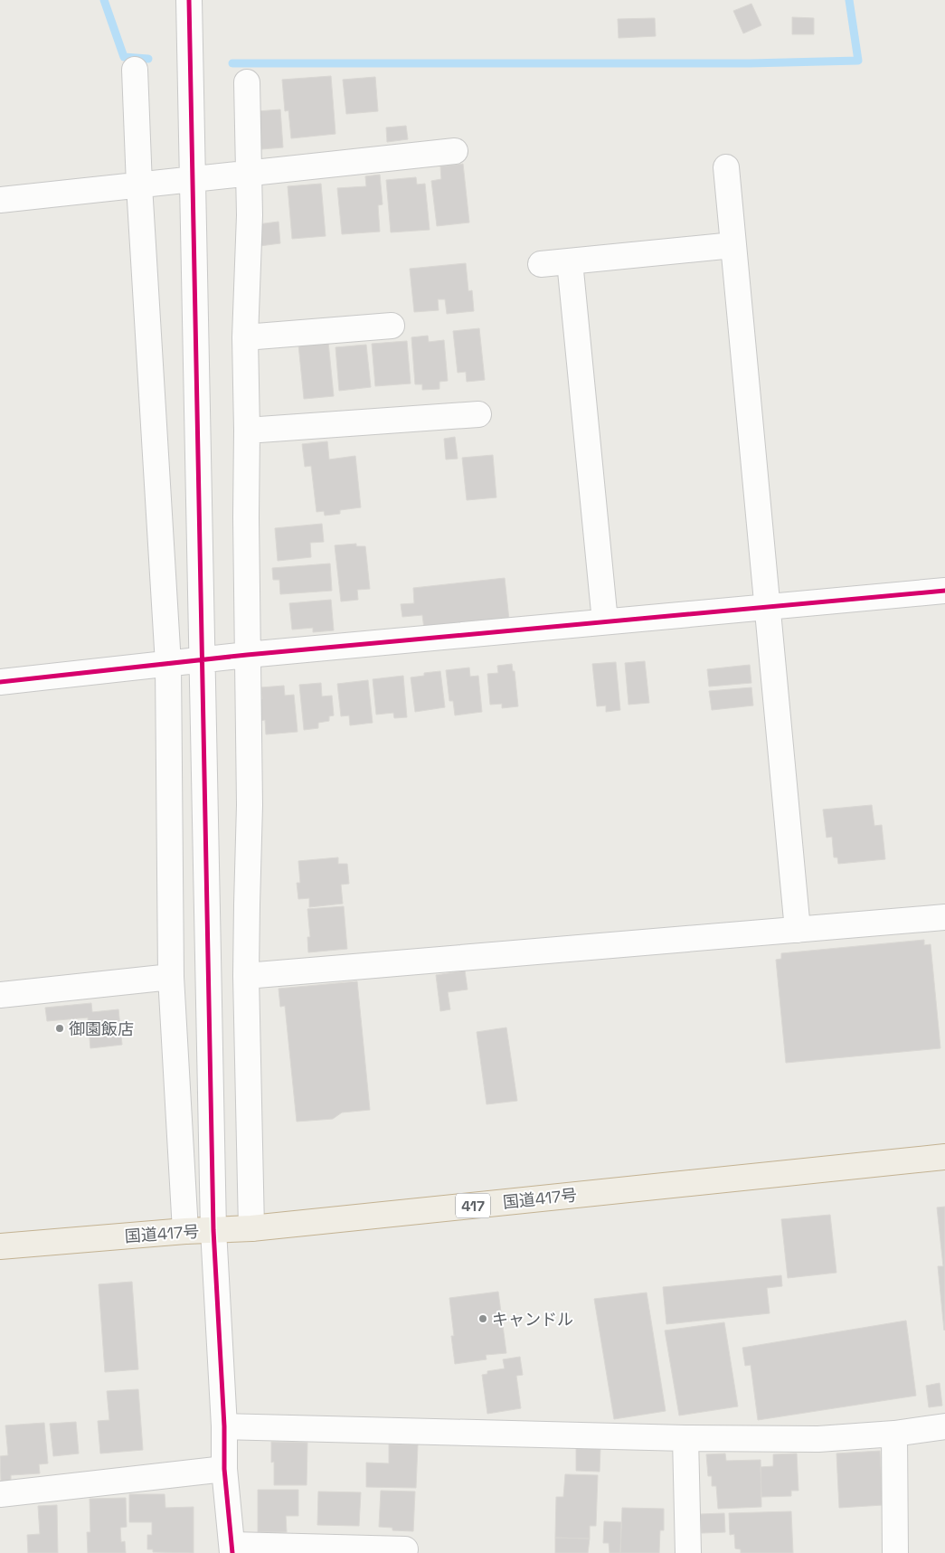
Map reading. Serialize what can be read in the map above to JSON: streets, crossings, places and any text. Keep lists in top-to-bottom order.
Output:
{
  "streets": {
    "highway": ["国道417号", "417"]
  },
  "places": ["御園飯店", "キャンドル"]
}
